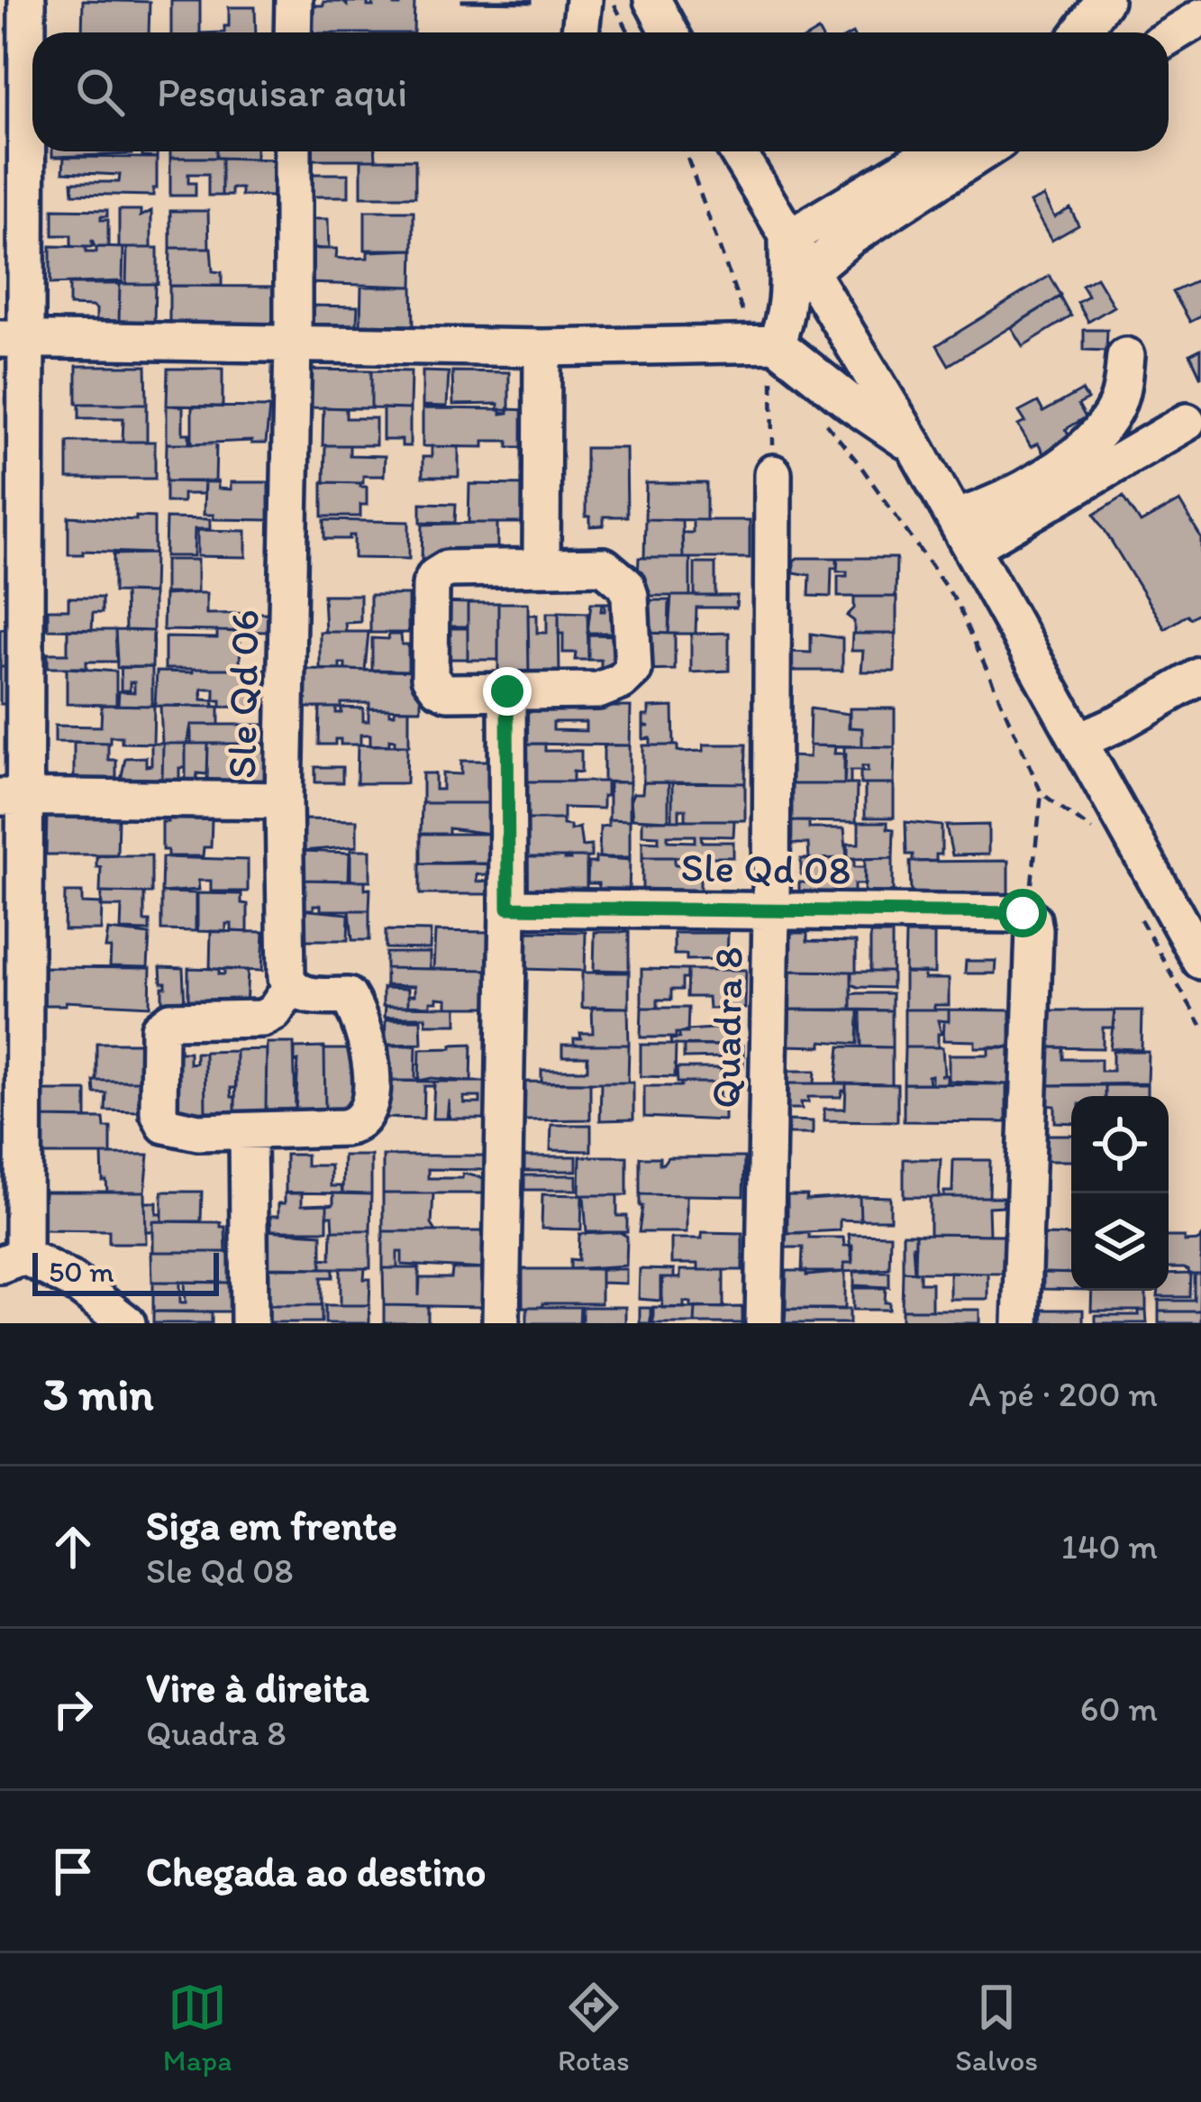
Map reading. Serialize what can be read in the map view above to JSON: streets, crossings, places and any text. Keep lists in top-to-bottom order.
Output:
{
  "streets": {
    "street": ["Sle Qd 06", "Sle Qd 08", "Quadra 8"]
  },
  "crossings": [
    ["Sle Qd 08", "Quadra 8"]
  ],
  "scale_bar": "50 m",
  "page": {
    "search": "Pesquisar aqui",
    "scale": "50 m",
    "heading": ["3 min", "A pé · 200 m"],
    "list": [
      ["Siga em frente", "Sle Qd 08", "140 m"],
      ["Vire à direita", "Quadra 8", "60 m"],
      "Chegada ao destino"
    ],
    "nav": ["Mapa", "Rotas", "Salvos"]
  }
}
